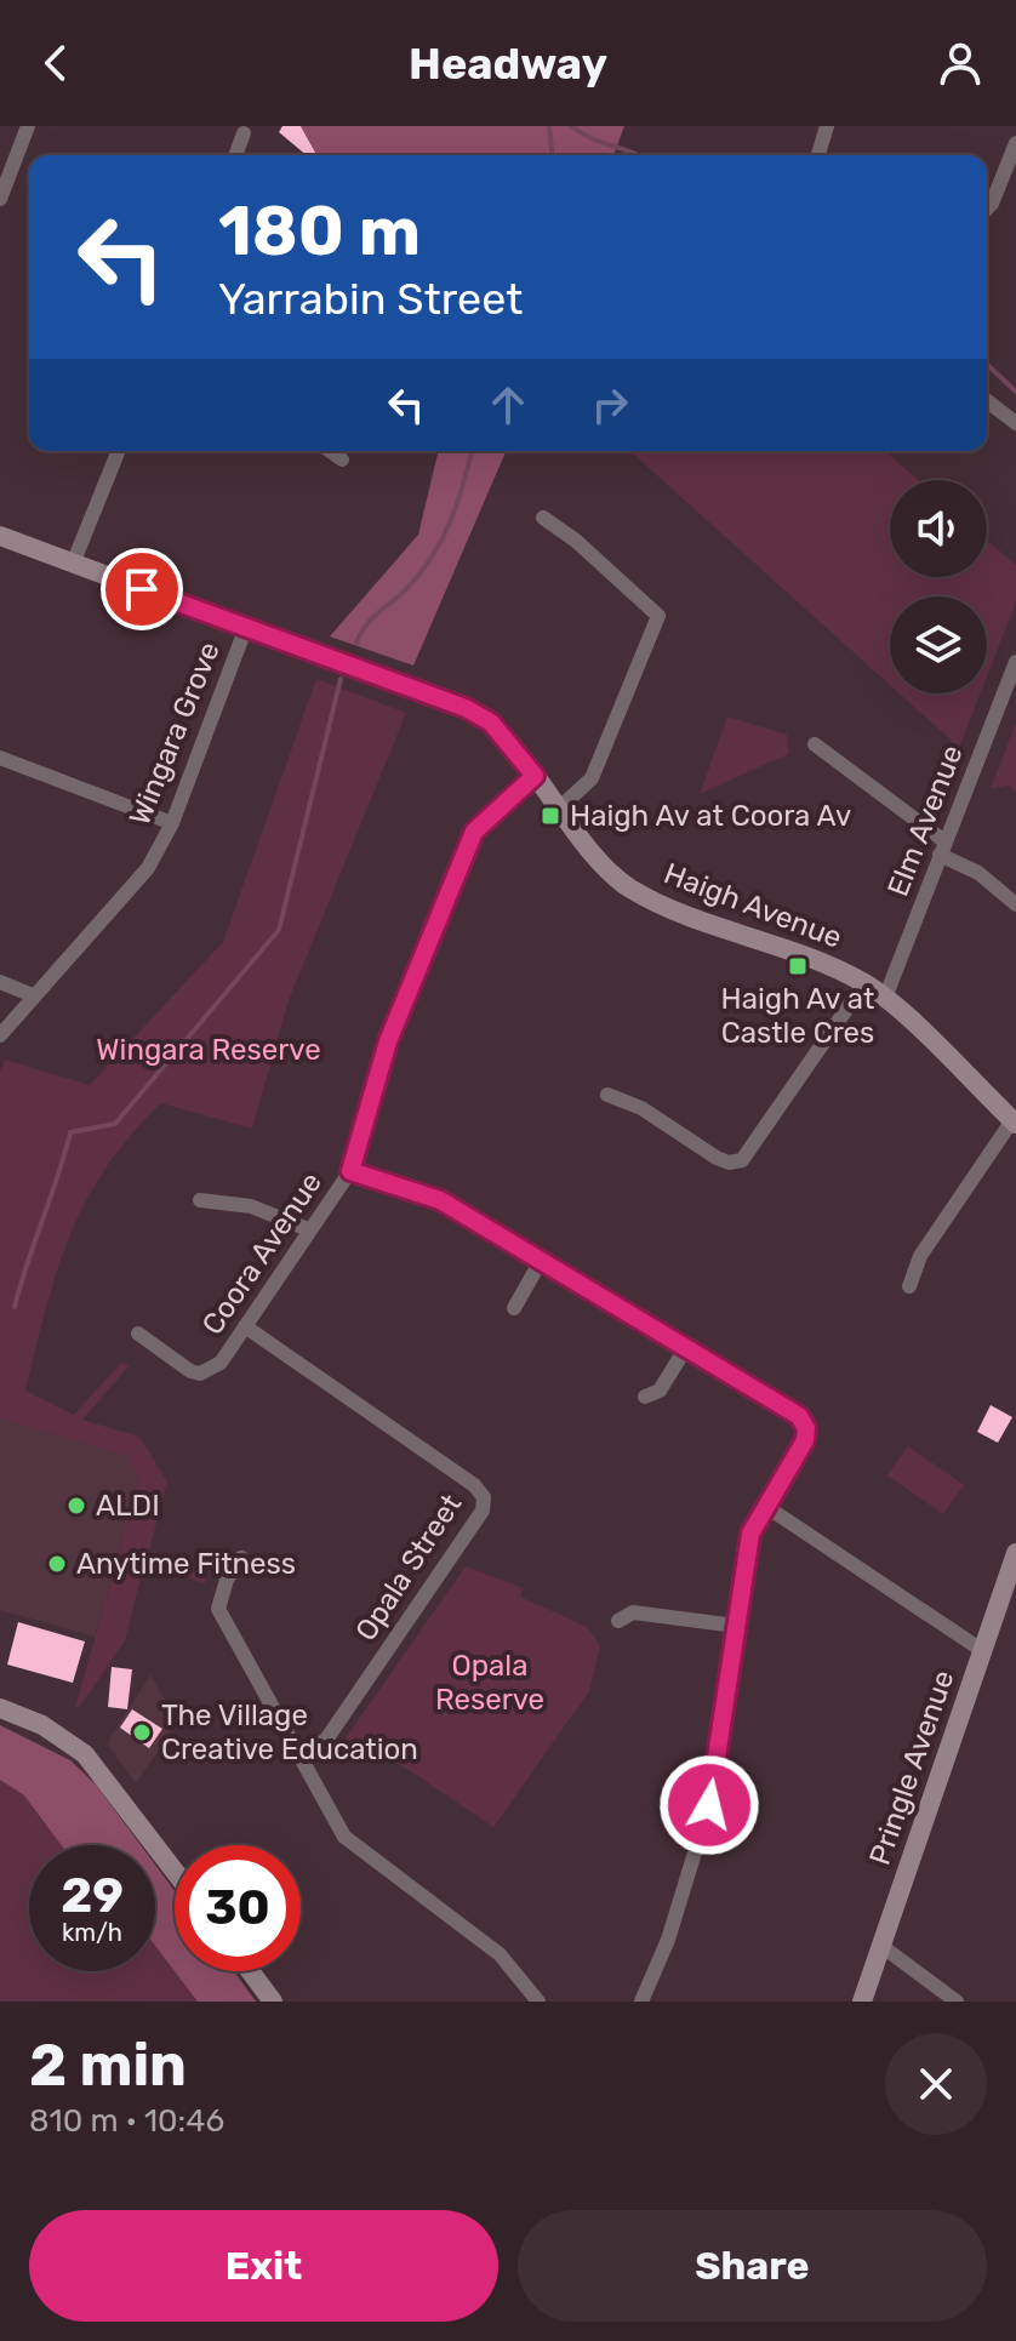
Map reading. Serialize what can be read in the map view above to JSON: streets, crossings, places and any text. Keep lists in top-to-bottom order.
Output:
{
  "streets": {
    "street": [
      "Wingara Grove",
      "Elm Avenue",
      "Haigh Avenue",
      "Coora Avenue",
      "Opala Street",
      "Pringle Avenue"
    ]
  },
  "crossings": [
    ["Wingara Grove", "Haigh Avenue"],
    ["Elm Avenue", "Haigh Avenue"],
    ["Haigh Avenue", "Coora Avenue"],
    ["Coora Avenue", "Opala Street"]
  ],
  "parks": ["Wingara Reserve", "Opala Reserve"],
  "places": {
    "transit": ["Haigh Av at Coora Av", "Haigh Av at Castle Cres"],
    "other": ["ALDI", "Anytime Fitness", "The Village Creative Education"]
  },
  "page": {
    "header": "Headway",
    "turn": ["180 m", "Yarrabin Street"],
    "speed": "29 km/h",
    "limit": "30",
    "heading": ["2 min", "810 m · 10:46"],
    "buttons": ["Exit", "Share"]
  }
}
